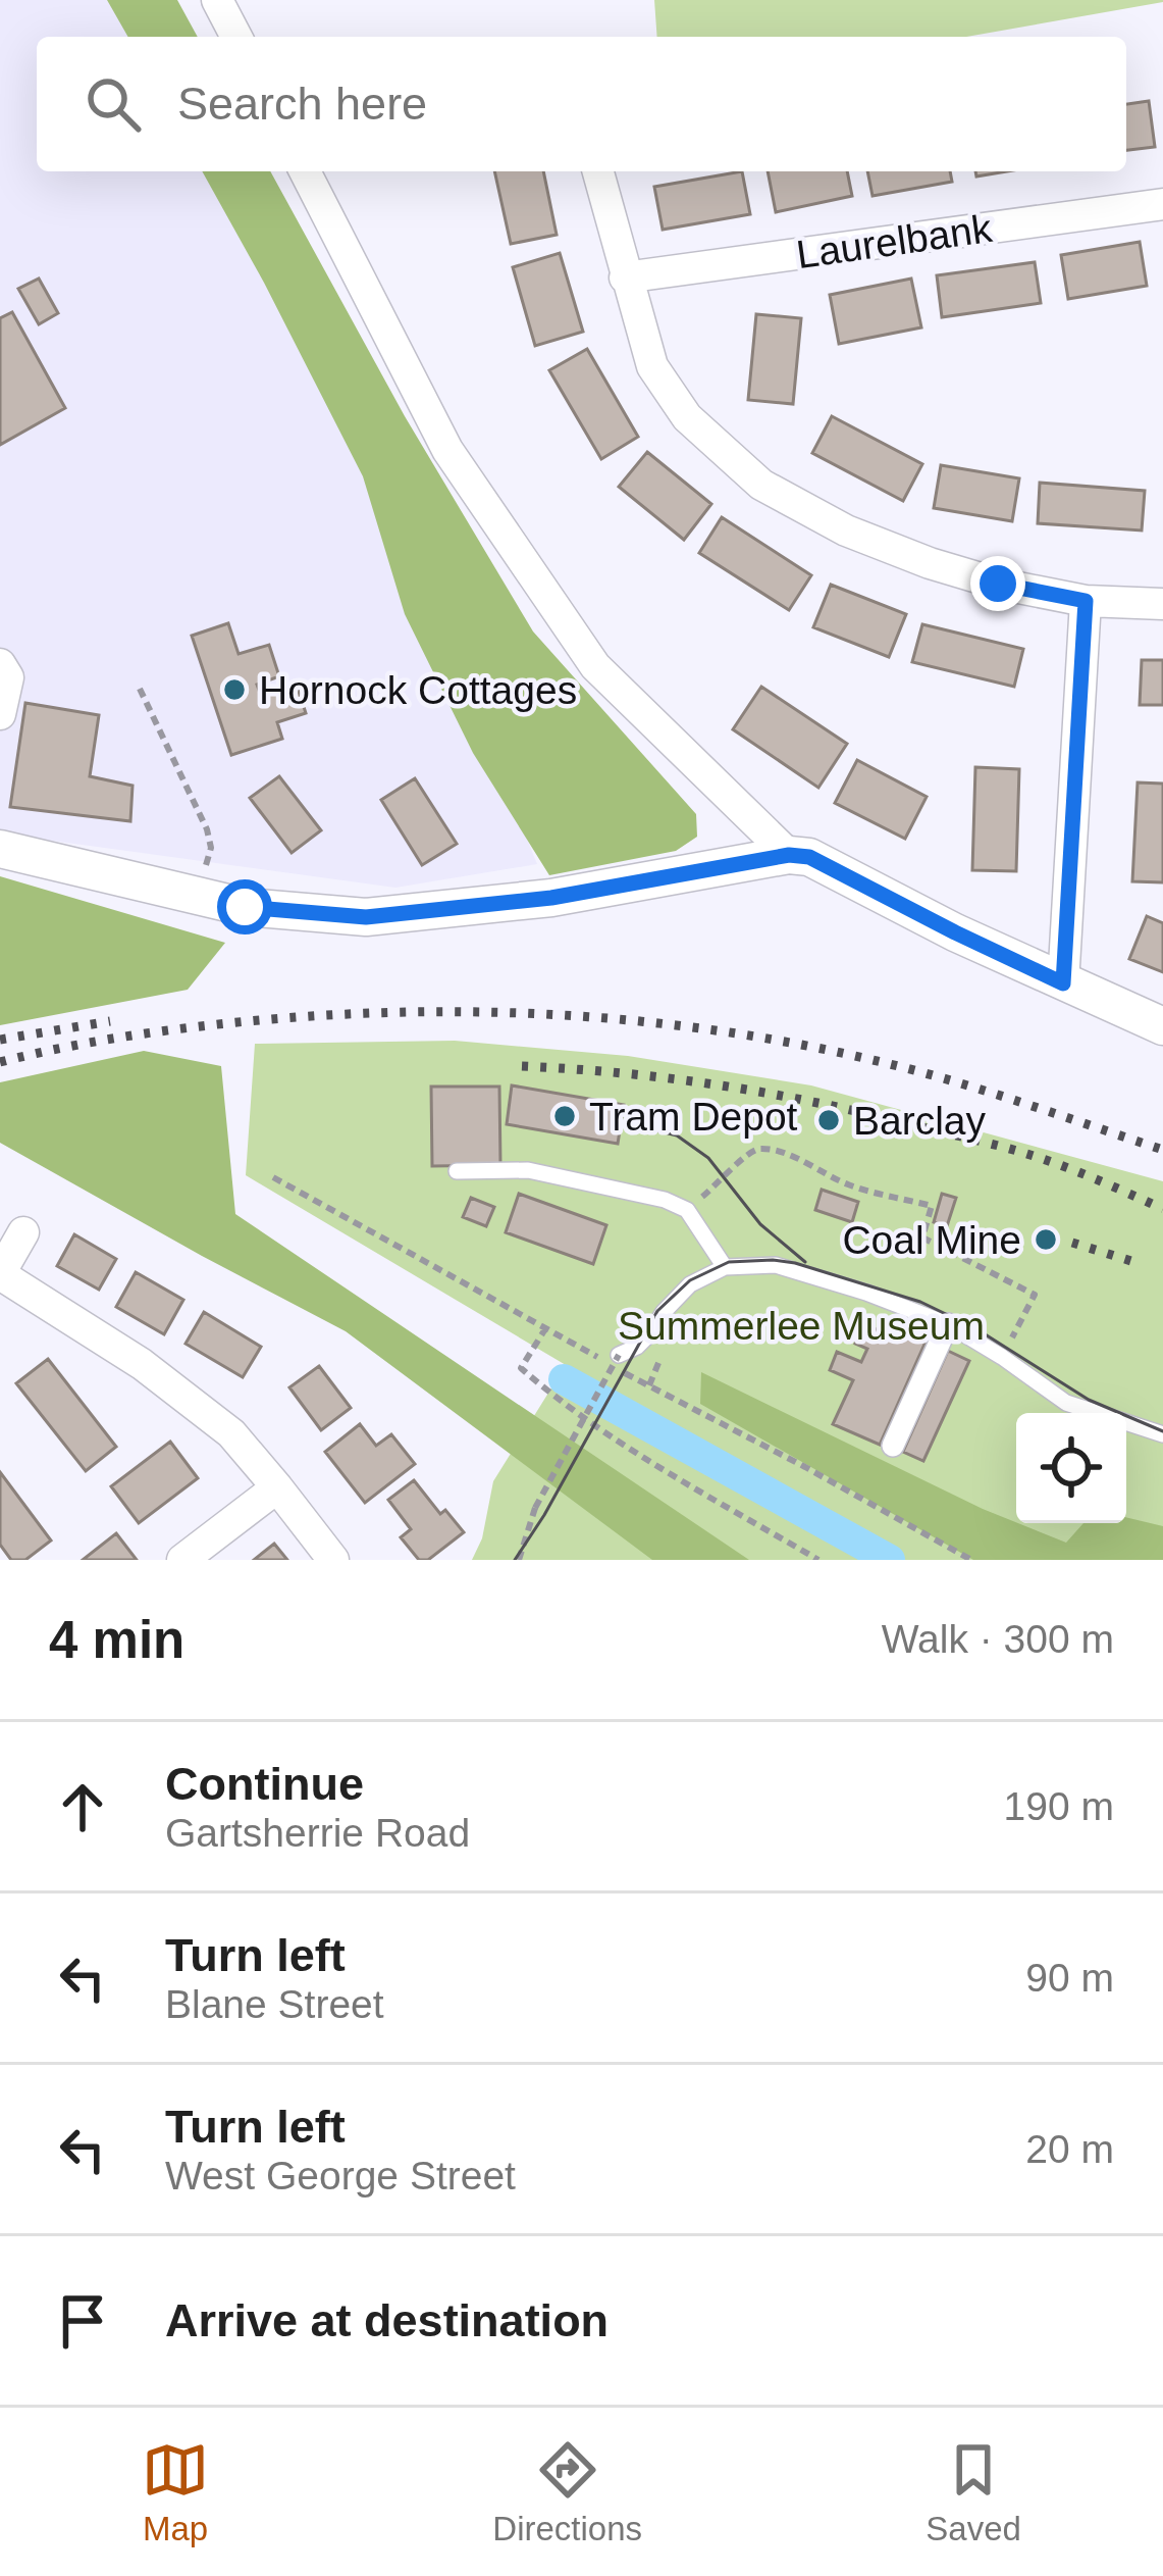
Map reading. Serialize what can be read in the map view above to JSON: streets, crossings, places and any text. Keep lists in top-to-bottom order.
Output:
{
  "streets": {
    "street": ["Laurelbank"]
  },
  "parks": ["Summerlee Museum"],
  "places": [
    "Hornock Cottages",
    "Tram Depot",
    "Barclay",
    "Coal Mine"
  ],
  "page": {
    "search": "Search here",
    "heading": ["4 min", "Walk · 300 m"],
    "list": [
      ["Continue", "Gartsherrie Road", "190 m"],
      ["Turn left", "Blane Street", "90 m"],
      ["Turn left", "West George Street", "20 m"],
      "Arrive at destination"
    ],
    "nav": ["Map", "Directions", "Saved"]
  }
}
